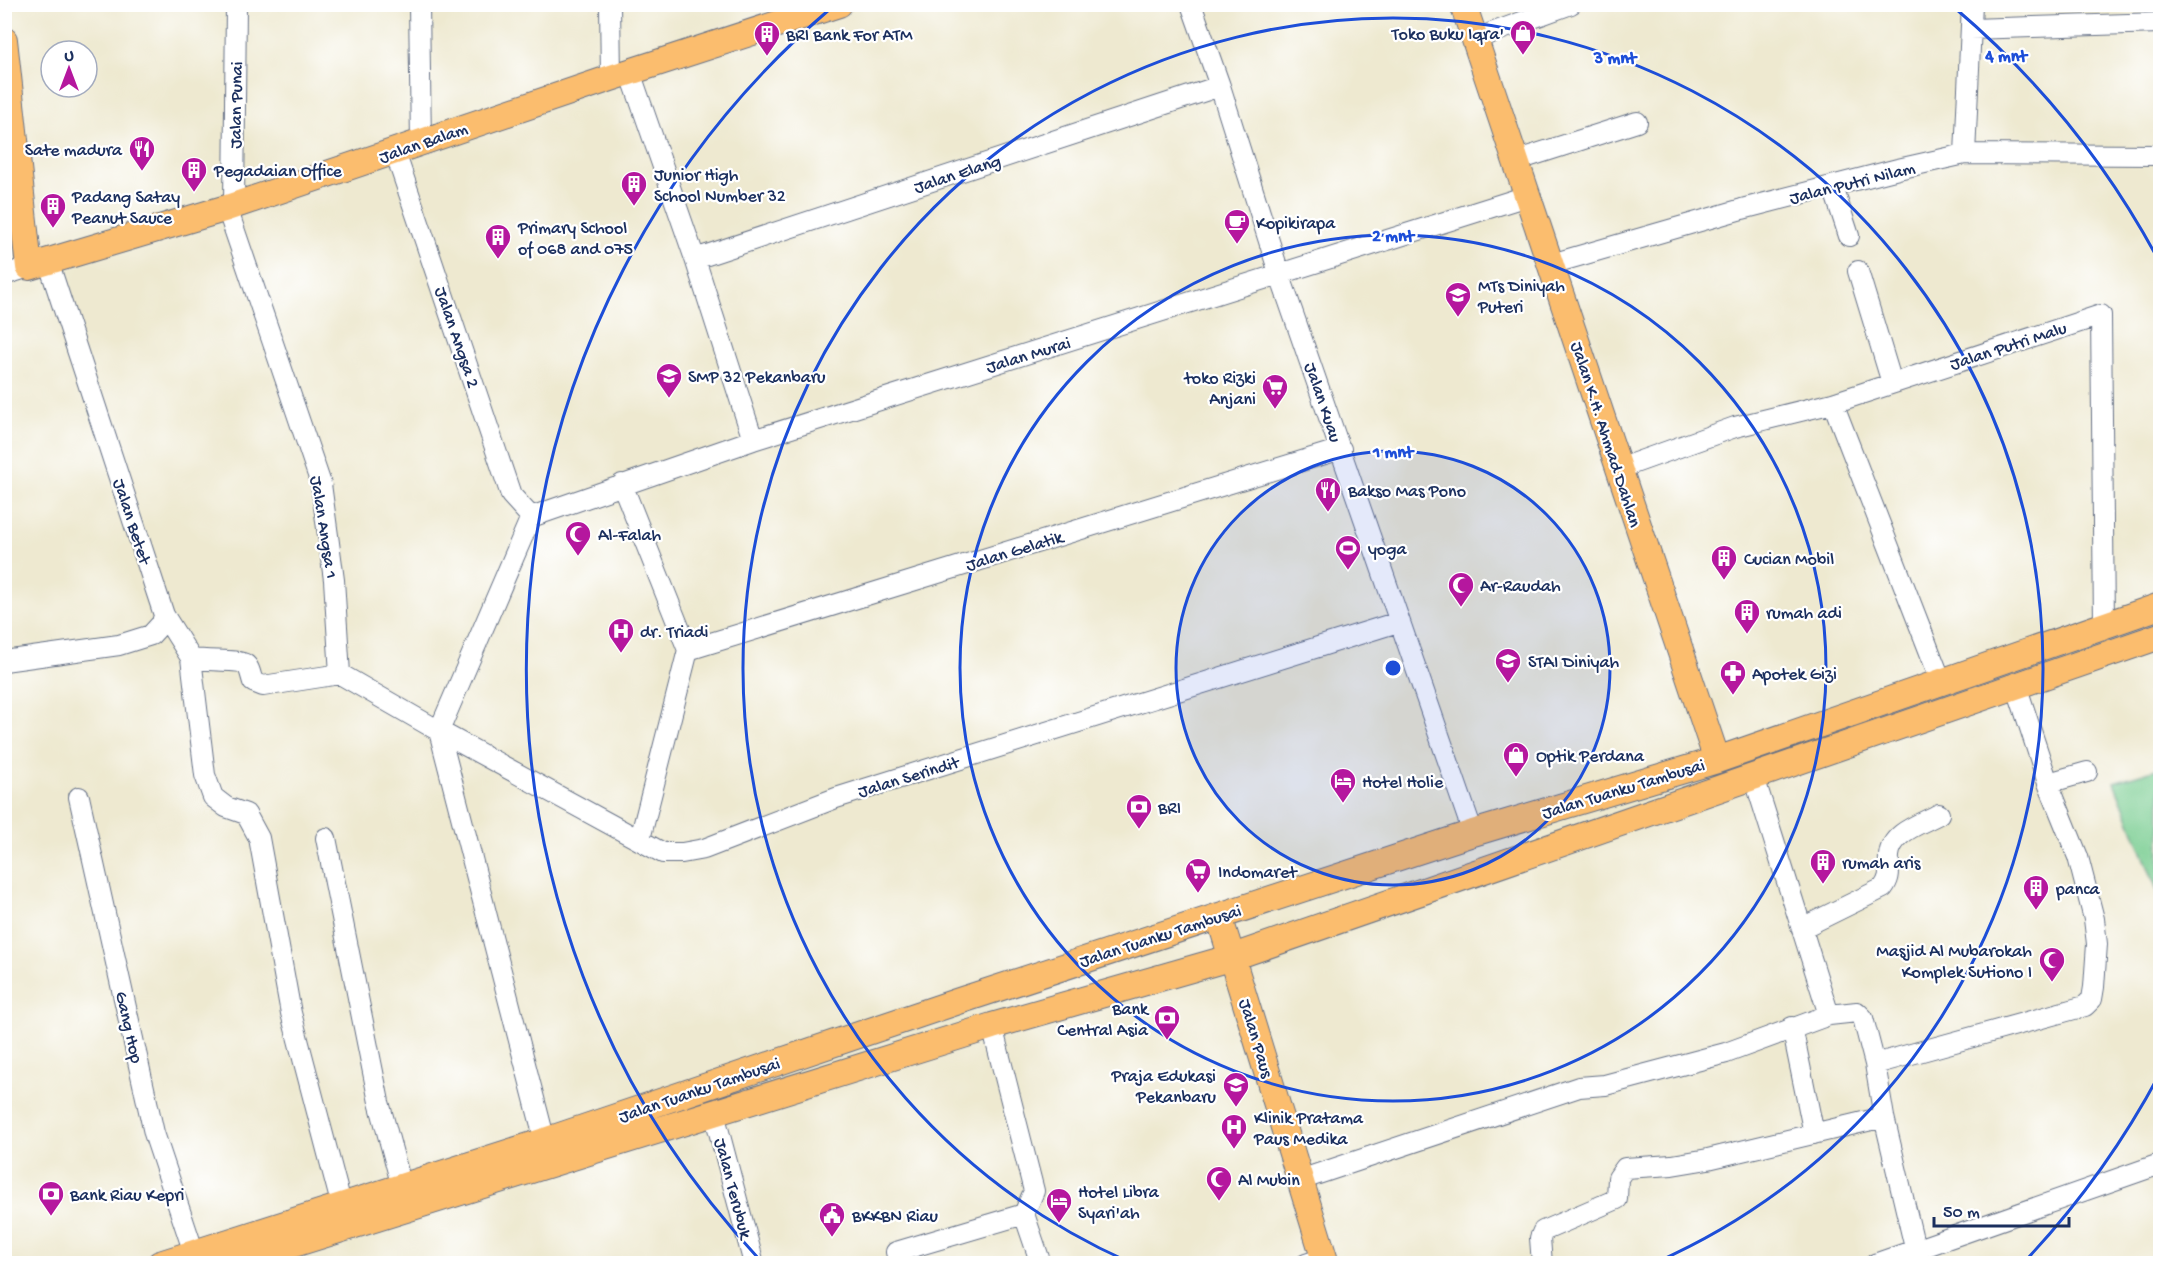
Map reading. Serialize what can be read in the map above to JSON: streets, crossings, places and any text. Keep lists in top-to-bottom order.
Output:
{
  "streets": {
    "main road": [
      "Jalan Balam",
      "Jalan K.H. Ahmad Dahlan",
      "Jalan Tuanku Tambusai",
      "Jalan Paus"
    ],
    "street": [
      "Jalan Punai",
      "Jalan Elang",
      "Jalan Putri Nilam",
      "Jalan Angsa 2",
      "Jalan Putri Malu",
      "Jalan Murai",
      "Jalan Kuau",
      "Jalan Betet",
      "Jalan Angsa 1",
      "Jalan Gelatik",
      "Jalan Serindit",
      "Gang Hop",
      "Jalan Terubuk"
    ]
  },
  "crossings": [
    ["Jalan Punai", "Jalan Balam"],
    ["Jalan Punai", "Jalan Angsa 1"],
    ["Jalan Balam", "Jalan Angsa 2"],
    ["Jalan Balam", "Jalan Betet"],
    ["Jalan Balam", "Jalan Angsa 1"],
    ["Jalan Elang", "Jalan Kuau"],
    ["Jalan Putri Nilam", "Jalan K.H. Ahmad Dahlan"],
    ["Jalan Angsa 2", "Jalan Murai"],
    ["Jalan Putri Malu", "Jalan K.H. Ahmad Dahlan"],
    ["Jalan Putri Malu", "Jalan Tuanku Tambusai"],
    ["Jalan Murai", "Jalan Kuau"],
    ["Jalan Murai", "Jalan K.H. Ahmad Dahlan"],
    ["Jalan Kuau", "Jalan Gelatik"],
    ["Jalan Kuau", "Jalan Serindit"],
    ["Jalan Kuau", "Jalan Tuanku Tambusai"],
    ["Jalan K.H. Ahmad Dahlan", "Jalan Tuanku Tambusai"],
    ["Jalan Tuanku Tambusai", "Gang Hop"],
    ["Jalan Tuanku Tambusai", "Jalan Paus"],
    ["Jalan Tuanku Tambusai", "Jalan Terubuk"]
  ],
  "places": {
    "shop": ["Toko Buku Iqra'", "Optik Perdana"],
    "building": [
      "BRI Bank For ATM",
      "Pegadaian Office",
      "Junior High School Number 32",
      "Padang Satay Peanut Sauce",
      "Primary School of 068 and 075",
      "Cucian Mobil",
      "rumah adi",
      "rumah aris",
      "panca"
    ],
    "restaurant": ["Sate madura", "Bakso Mas Pono"],
    "cafe": ["Kopikirapa"],
    "school or university": [
      "MTs Diniyah Puteri",
      "SMP 32 Pekanbaru",
      "STAI Diniyah",
      "Praja Edukasi Pekanbaru"
    ],
    "supermarket": ["toko Rizki Anjani", "Indomaret"],
    "mosque": [
      "Al-Falah",
      "Ar-Raudah",
      "Masjid Al Mubarokah Komplek Sutiono I",
      "Al Mubin"
    ],
    "sports": ["yoga"],
    "hospital": ["dr. Triadi", "Klinik Pratama Paus Medika"],
    "pharmacy": ["Apotek Gizi"],
    "hotel": ["Hotel Holie", "Hotel Libra Syari'ah"],
    "bank": ["BRI", "Bank Central Asia", "Bank Riau Kepri"],
    "public building": ["BKKBN Riau"]
  },
  "scale_bar": "50 m",
  "north": "top",
  "rings": [
    "4 mnt",
    "3 mnt",
    "2 mnt",
    "1 mnt"
  ]
}
